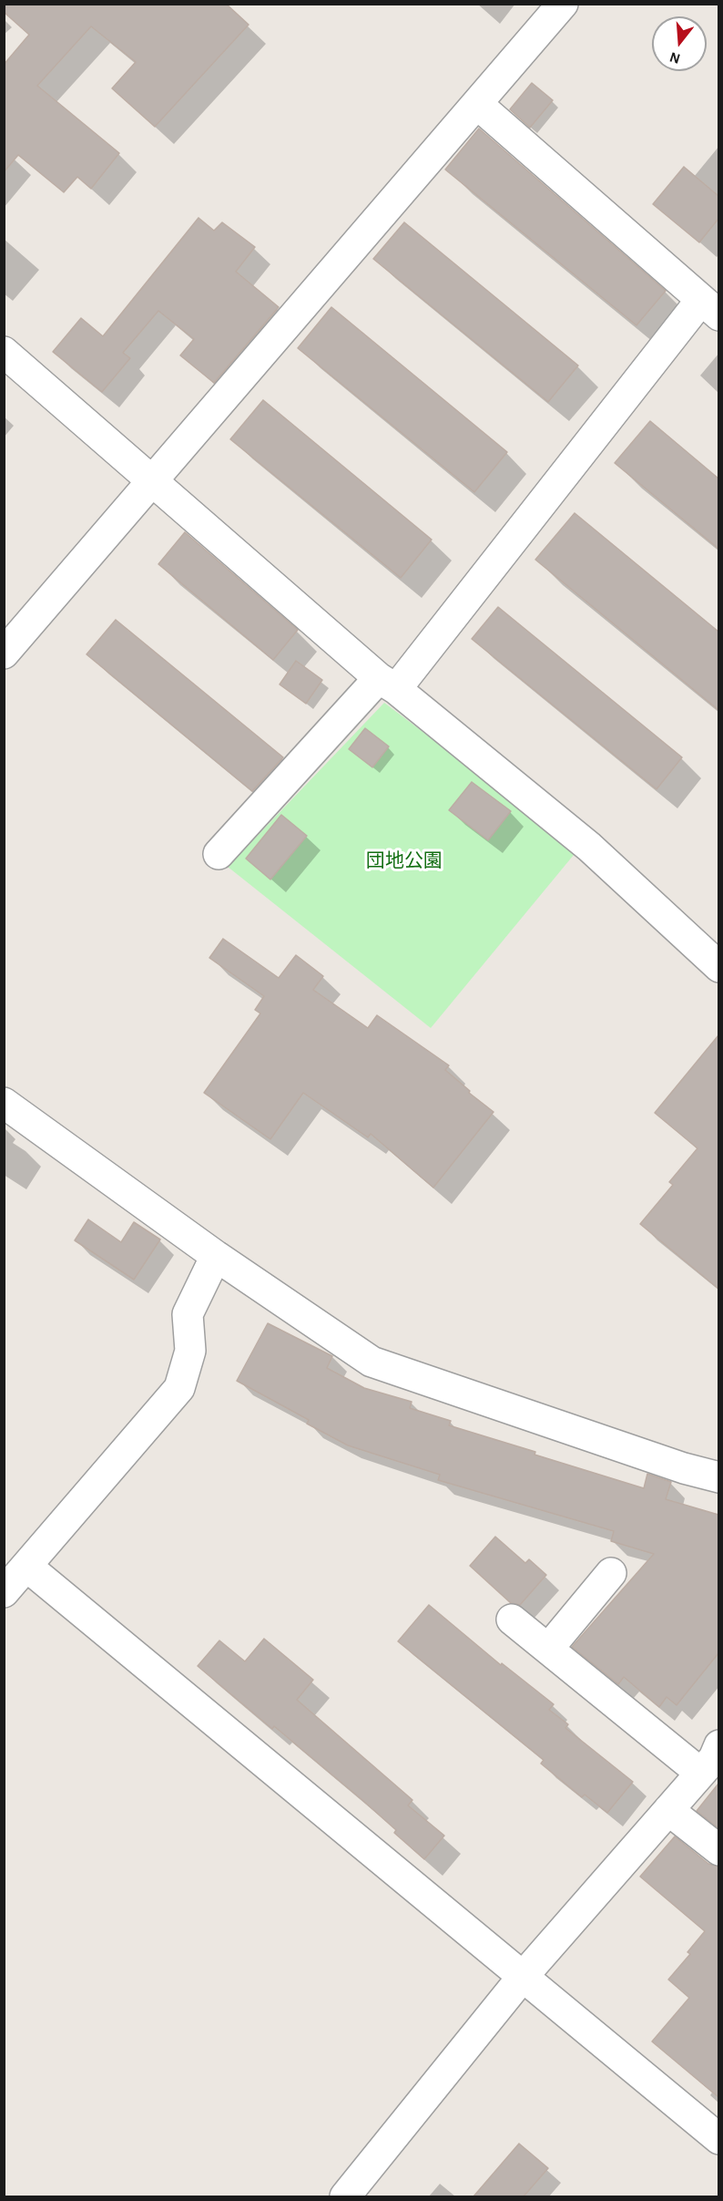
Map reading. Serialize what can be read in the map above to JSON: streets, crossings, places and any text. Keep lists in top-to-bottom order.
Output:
{
  "parks": ["団地公園"],
  "north": "bottom"
}
